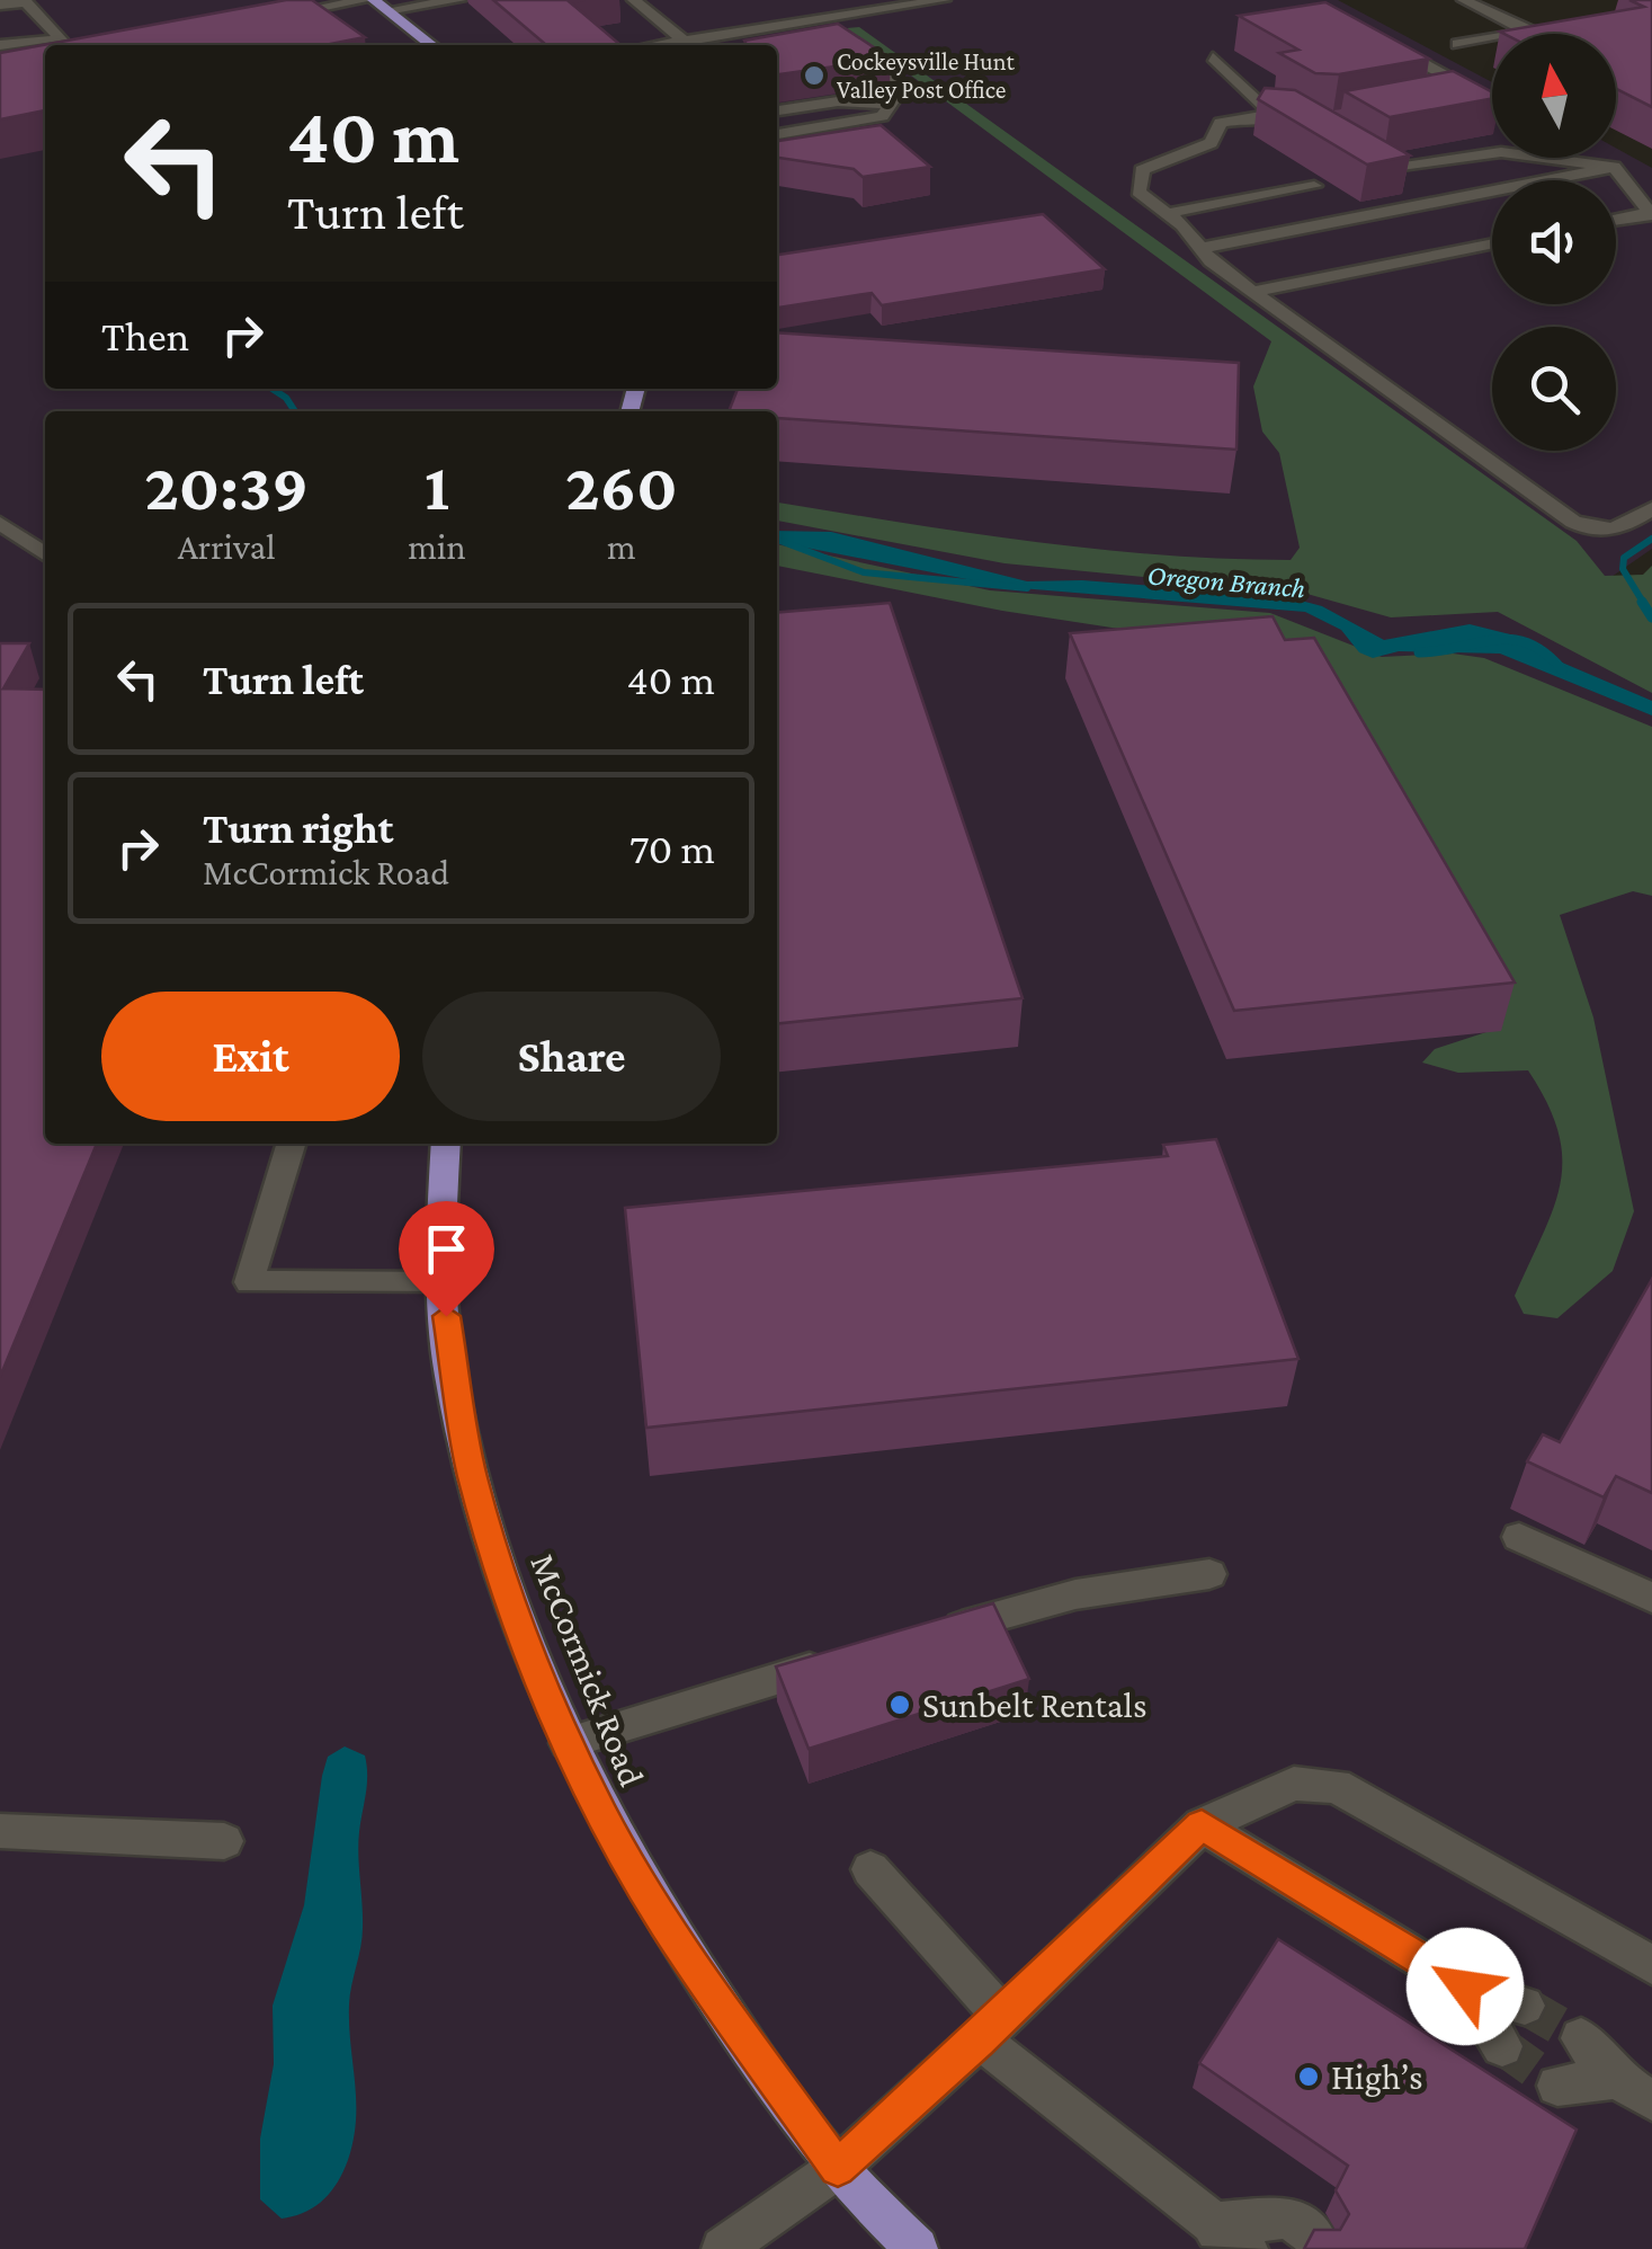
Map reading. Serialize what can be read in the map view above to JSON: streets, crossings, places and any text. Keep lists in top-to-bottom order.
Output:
{
  "streets": {
    "main road": ["McCormick Road"]
  },
  "water": ["Oregon Branch"],
  "places": ["Cockeysville Hunt Valley Post Office", "Sunbelt Rentals", "High’s"],
  "north": "top",
  "page": {
    "turn": ["40 m", "Turn left"],
    "then": "Then",
    "eta": [
      "20:39",
      "Arrival",
      "1",
      "min",
      "260",
      "m"
    ],
    "list": [
      {
        "name": "Turn left",
        "value": "40 m"
      },
      {
        "name": "Turn right",
        "note": "McCormick Road",
        "value": "70 m"
      }
    ],
    "buttons": ["Exit", "Share"]
  }
}
